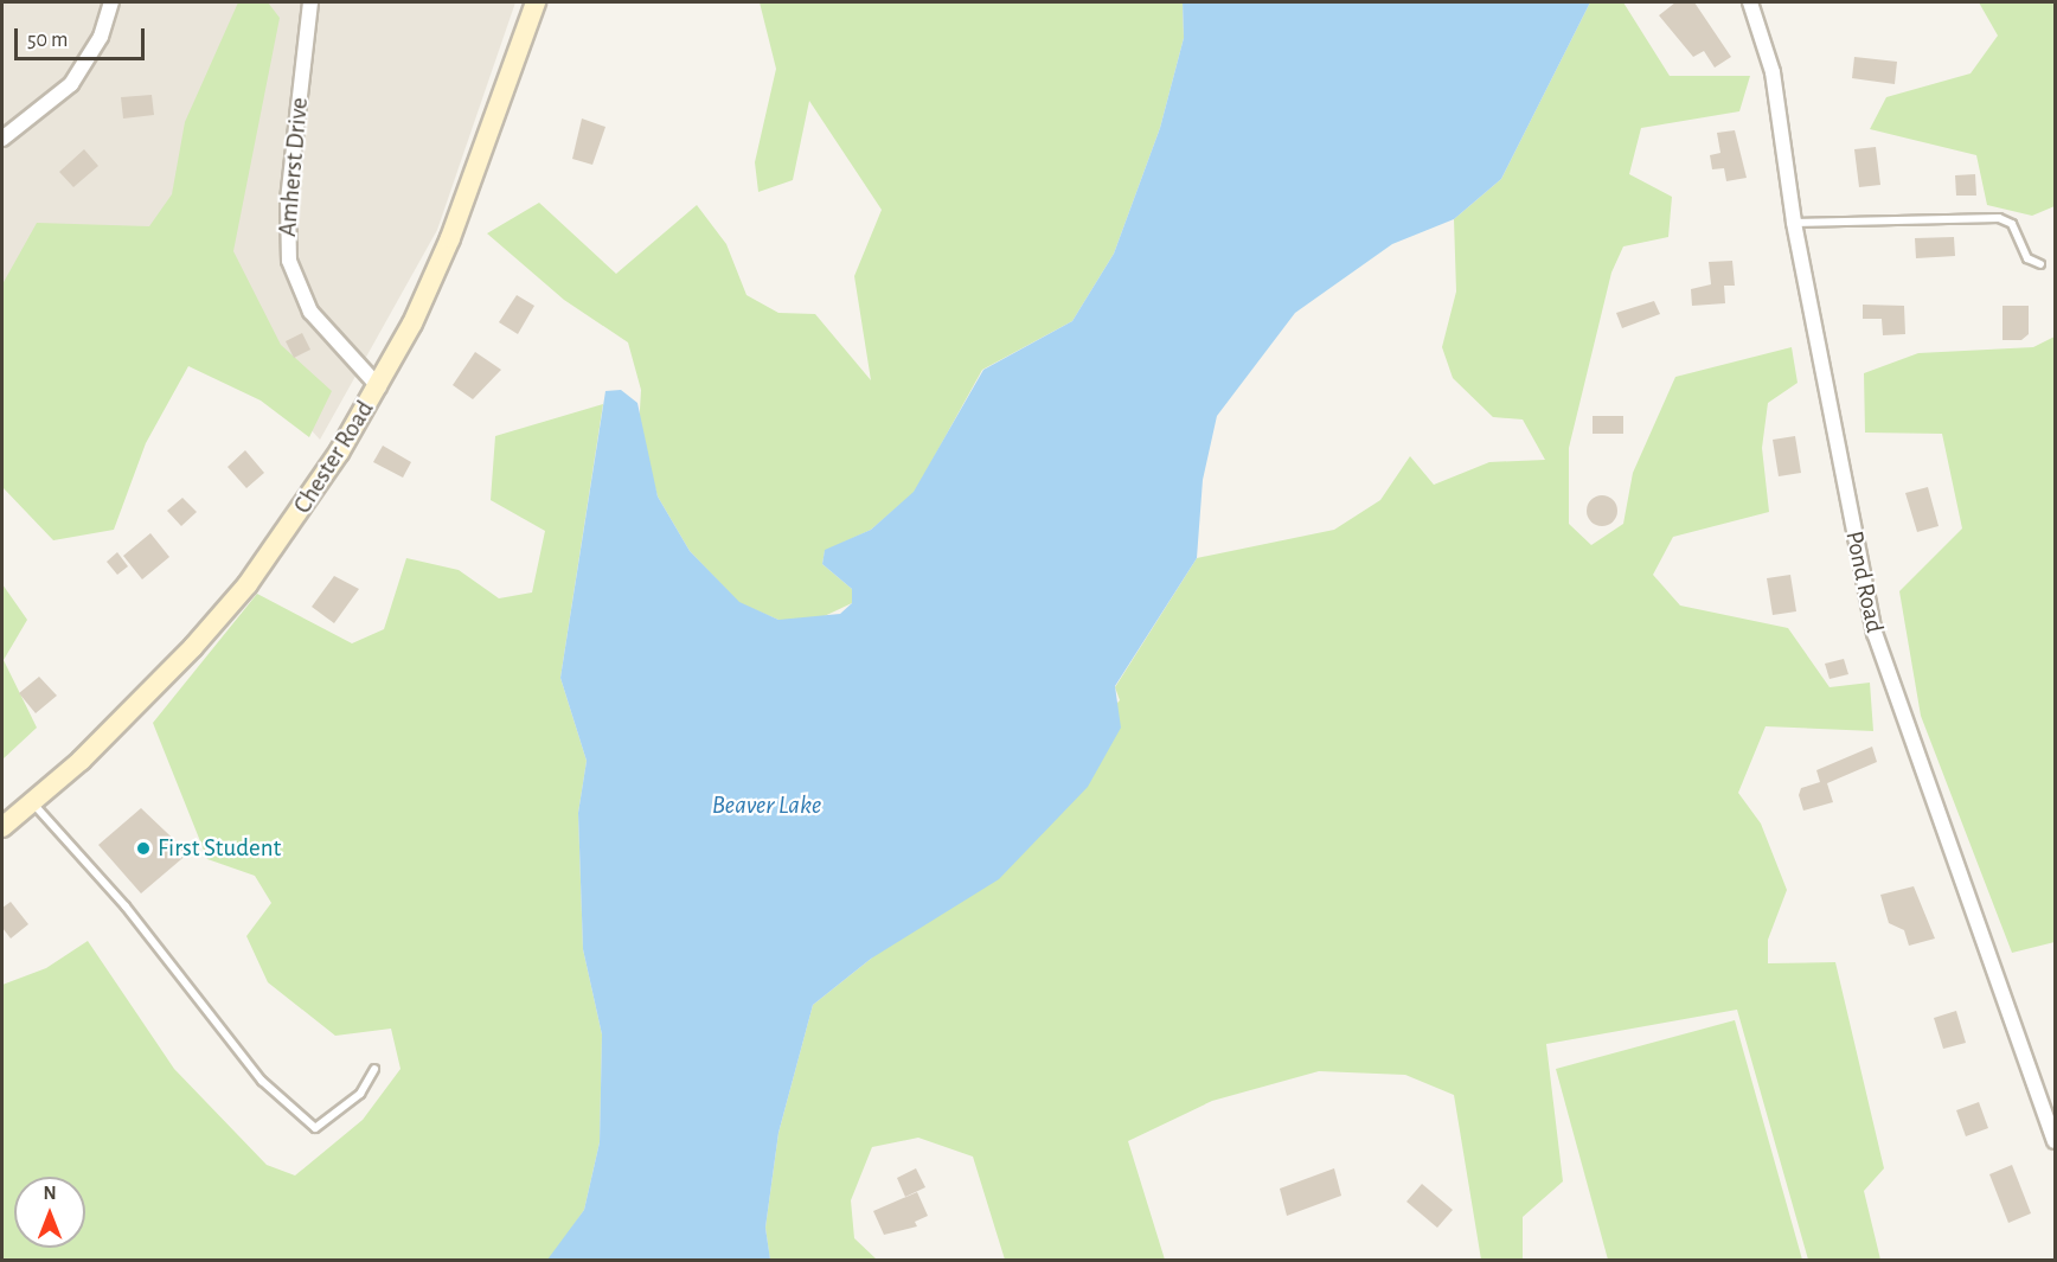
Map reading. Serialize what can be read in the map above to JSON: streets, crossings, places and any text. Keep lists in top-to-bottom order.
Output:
{
  "streets": {
    "main road": ["Chester Road"],
    "street": ["Amherst Drive", "Pond Road"]
  },
  "crossings": [
    ["Amherst Drive", "Chester Road"]
  ],
  "water": ["Beaver Lake"],
  "places": ["First Student"],
  "scale_bar": "50 m",
  "north": "top"
}
